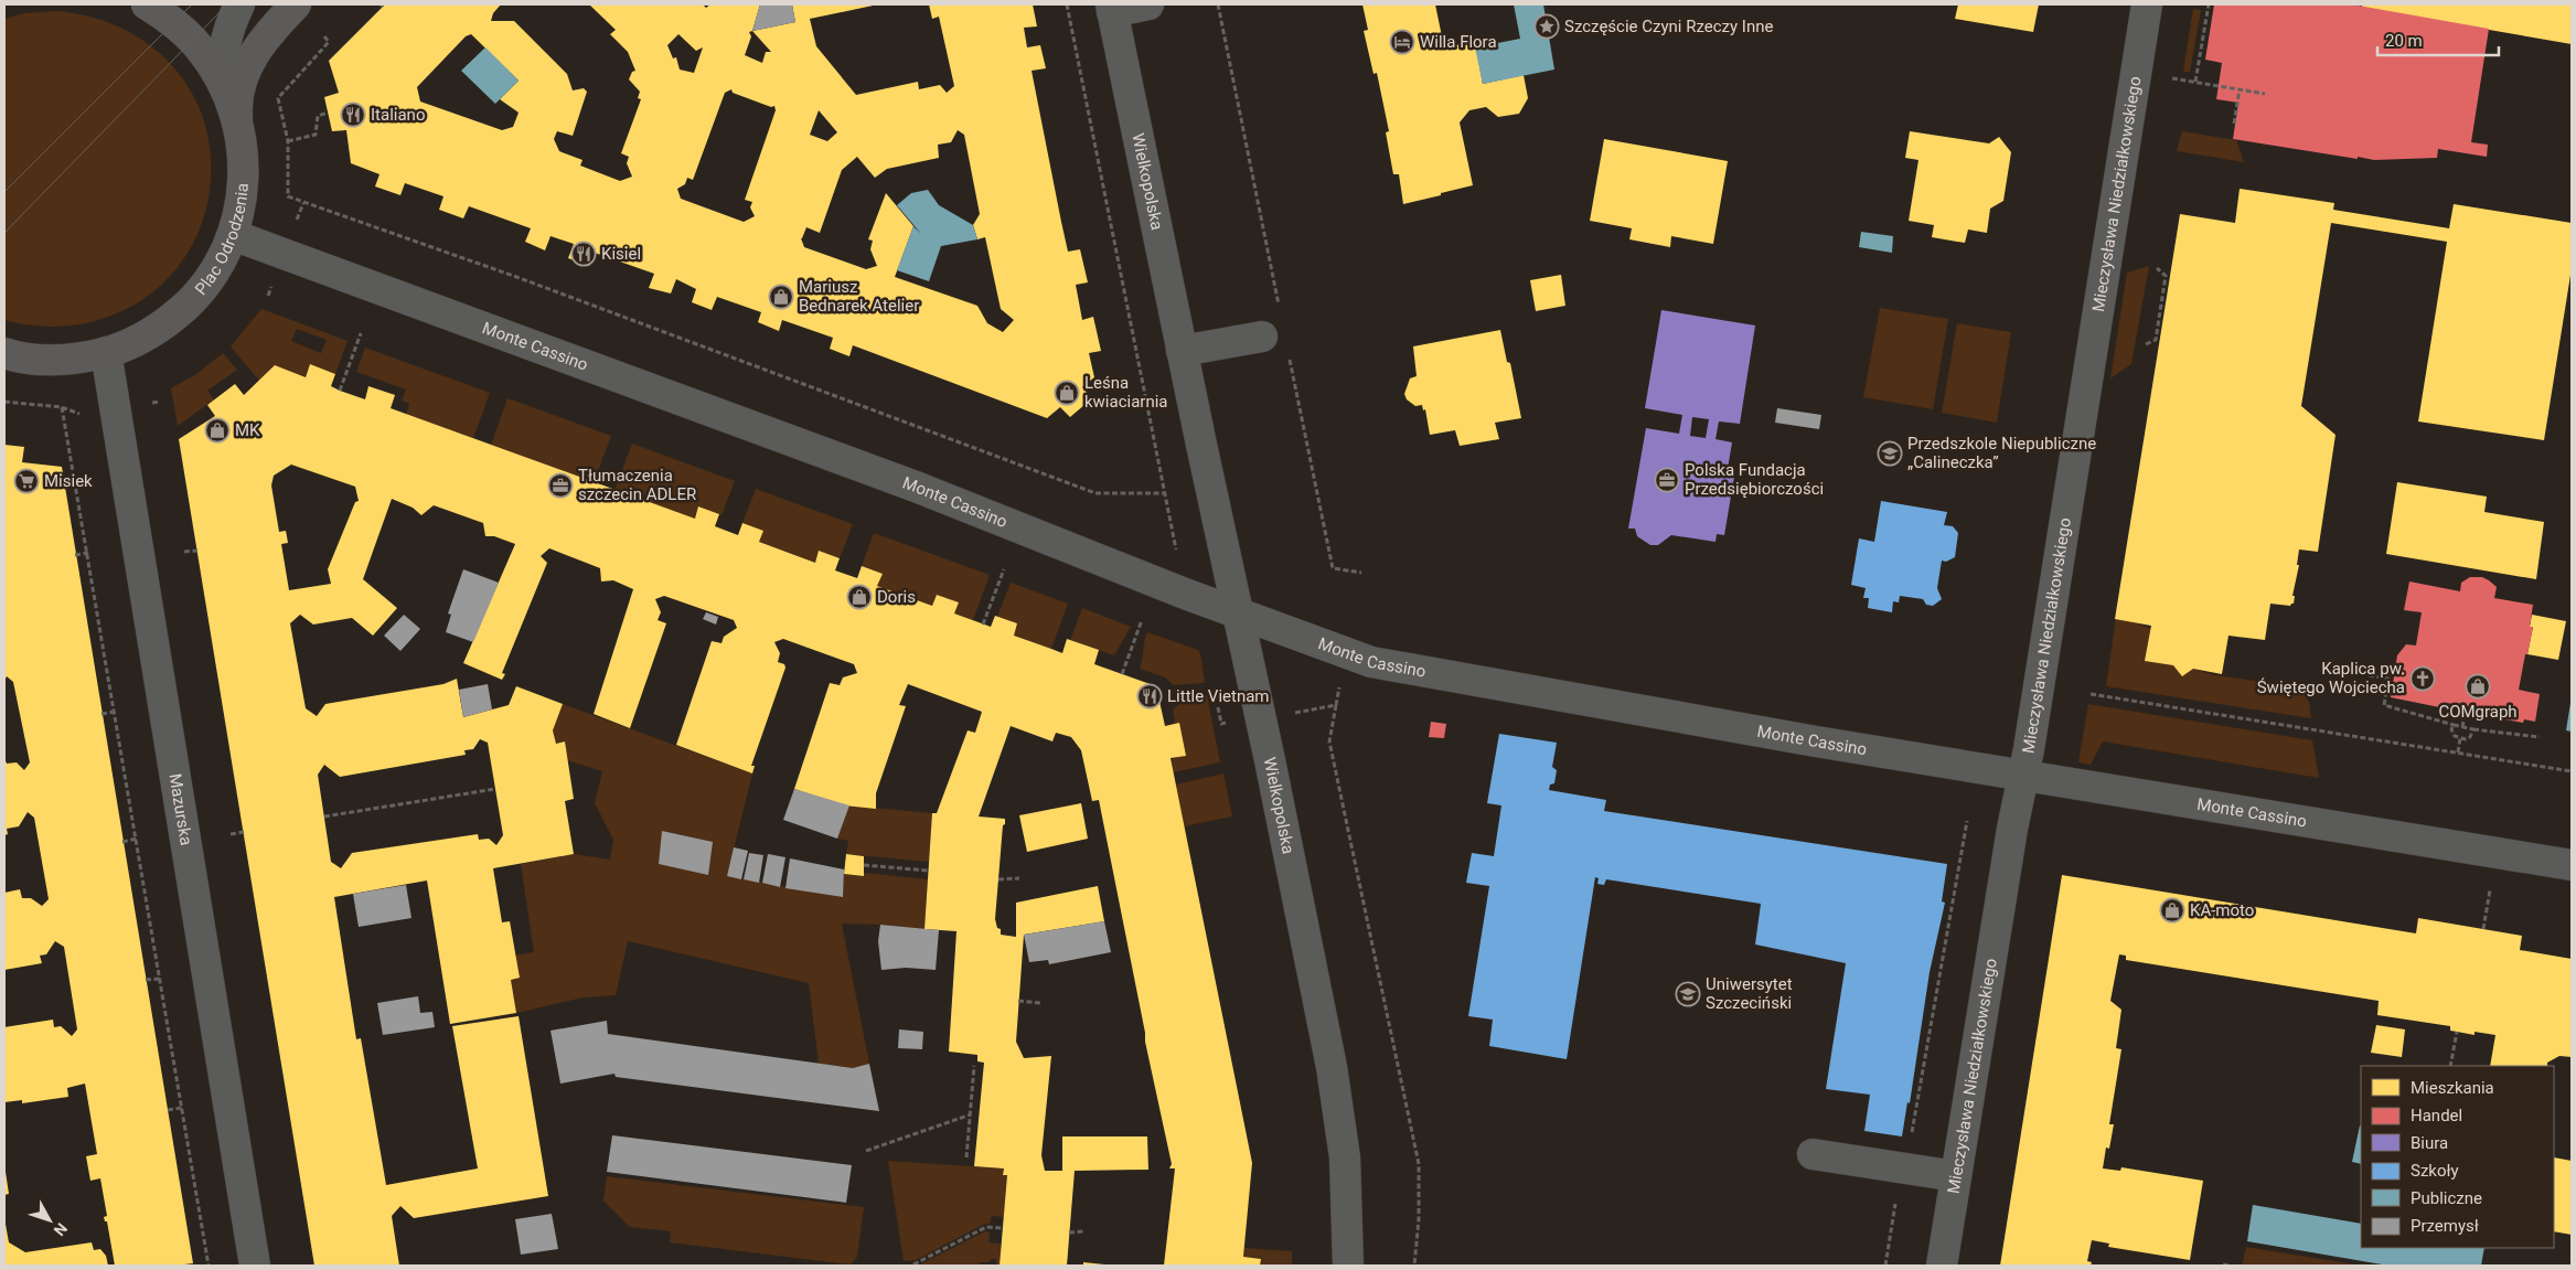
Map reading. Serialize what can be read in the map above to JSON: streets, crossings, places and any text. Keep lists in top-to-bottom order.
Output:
{
  "streets": {
    "main road": ["Plac Odrodzenia"],
    "street": [
      "Wielkopolska",
      "Mieczysława Niedziałkowskiego",
      "Monte Cassino",
      "Mazurska"
    ]
  },
  "crossings": [
    ["Wielkopolska", "Monte Cassino"],
    ["Mieczysława Niedziałkowskiego", "Monte Cassino"],
    ["Plac Odrodzenia", "Monte Cassino"],
    ["Plac Odrodzenia", "Mazurska"]
  ],
  "places": {
    "place": ["Szczęście Czyni Rzeczy Inne"],
    "hotel": ["Willa Flora"],
    "restaurant": ["Italiano", "Kisiel", "Little Vietnam"],
    "shop": [
      "Mariusz Bednarek Atelier",
      "Leśna kwiaciarnia",
      "MK",
      "Doris",
      "COMgraph",
      "KA-moto"
    ],
    "school or university": ["Przedszkole Niepubliczne „Calineczka”", "Uniwersytet Szczeciński"],
    "office": ["Polska Fundacja Przedsiębiorczości", "Tłumaczenia szczecin ADLER"],
    "supermarket": ["Misiek"],
    "church": ["Kaplica pw. Świętego Wojciecha"]
  },
  "legend": [
    "Mieszkania",
    "Handel",
    "Biura",
    "Szkoły",
    "Publiczne",
    "Przemysł"
  ],
  "scale_bar": "20 m",
  "north": "bottom right"
}
